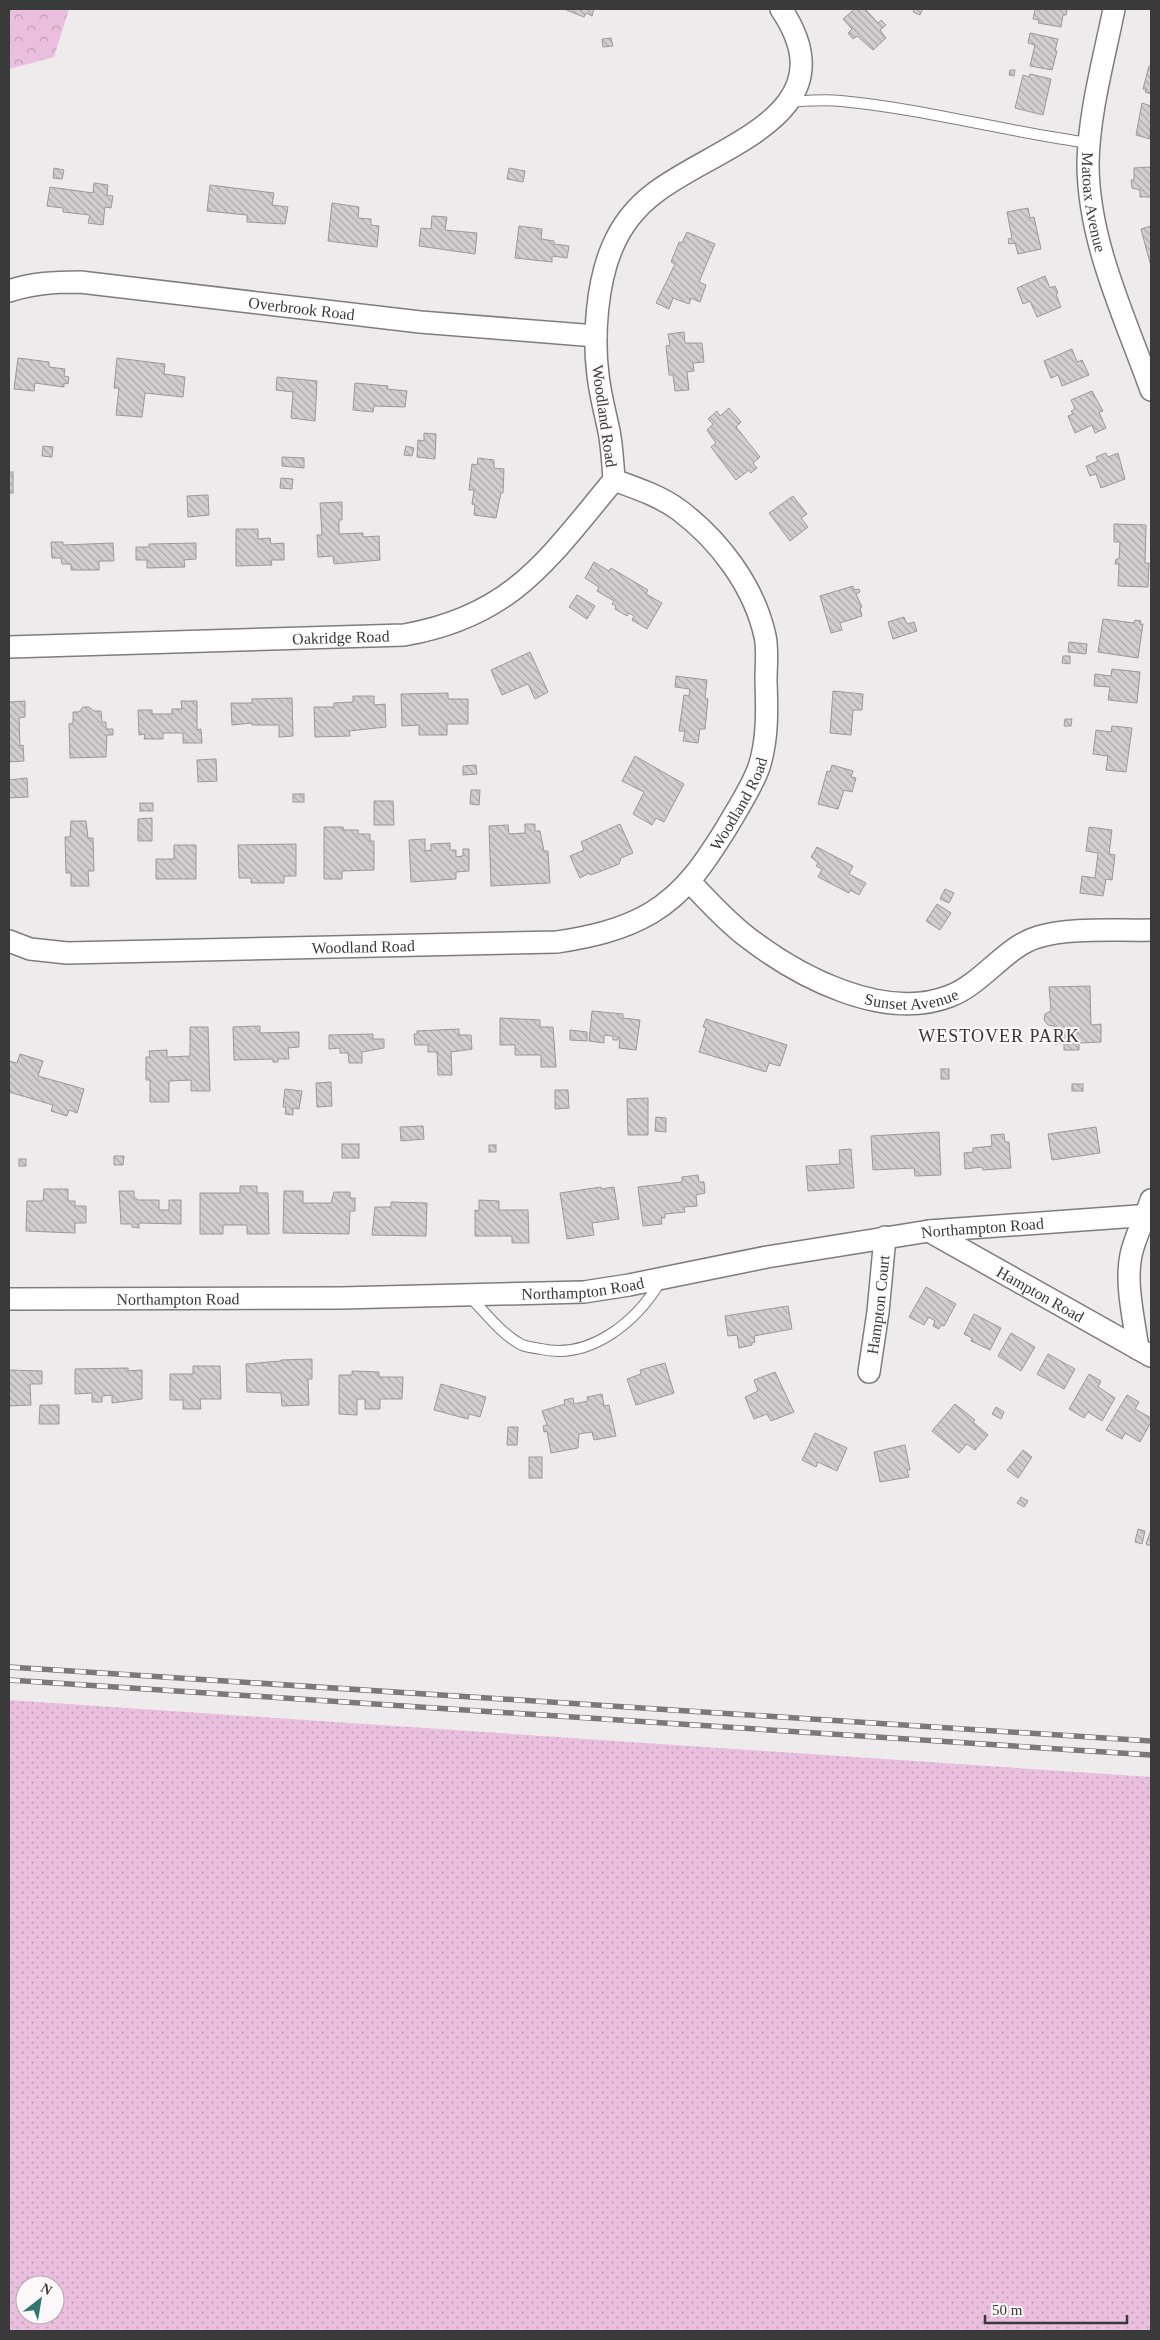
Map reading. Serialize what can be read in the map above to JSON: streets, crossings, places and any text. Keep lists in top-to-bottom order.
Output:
{
  "streets": {
    "street": [
      "Matoax Avenue",
      "Overbrook Road",
      "Woodland Road",
      "Oakridge Road",
      "Sunset Avenue",
      "Northampton Road",
      "Hampton Road",
      "Hampton Court"
    ]
  },
  "crossings": [
    ["Overbrook Road", "Woodland Road"],
    ["Woodland Road", "Oakridge Road"],
    ["Woodland Road", "Sunset Avenue"],
    ["Northampton Road", "Hampton Road"],
    ["Northampton Road", "Hampton Court"]
  ],
  "districts": ["WESTOVER PARK"],
  "scale_bar": "50 m",
  "north": "top right"
}
